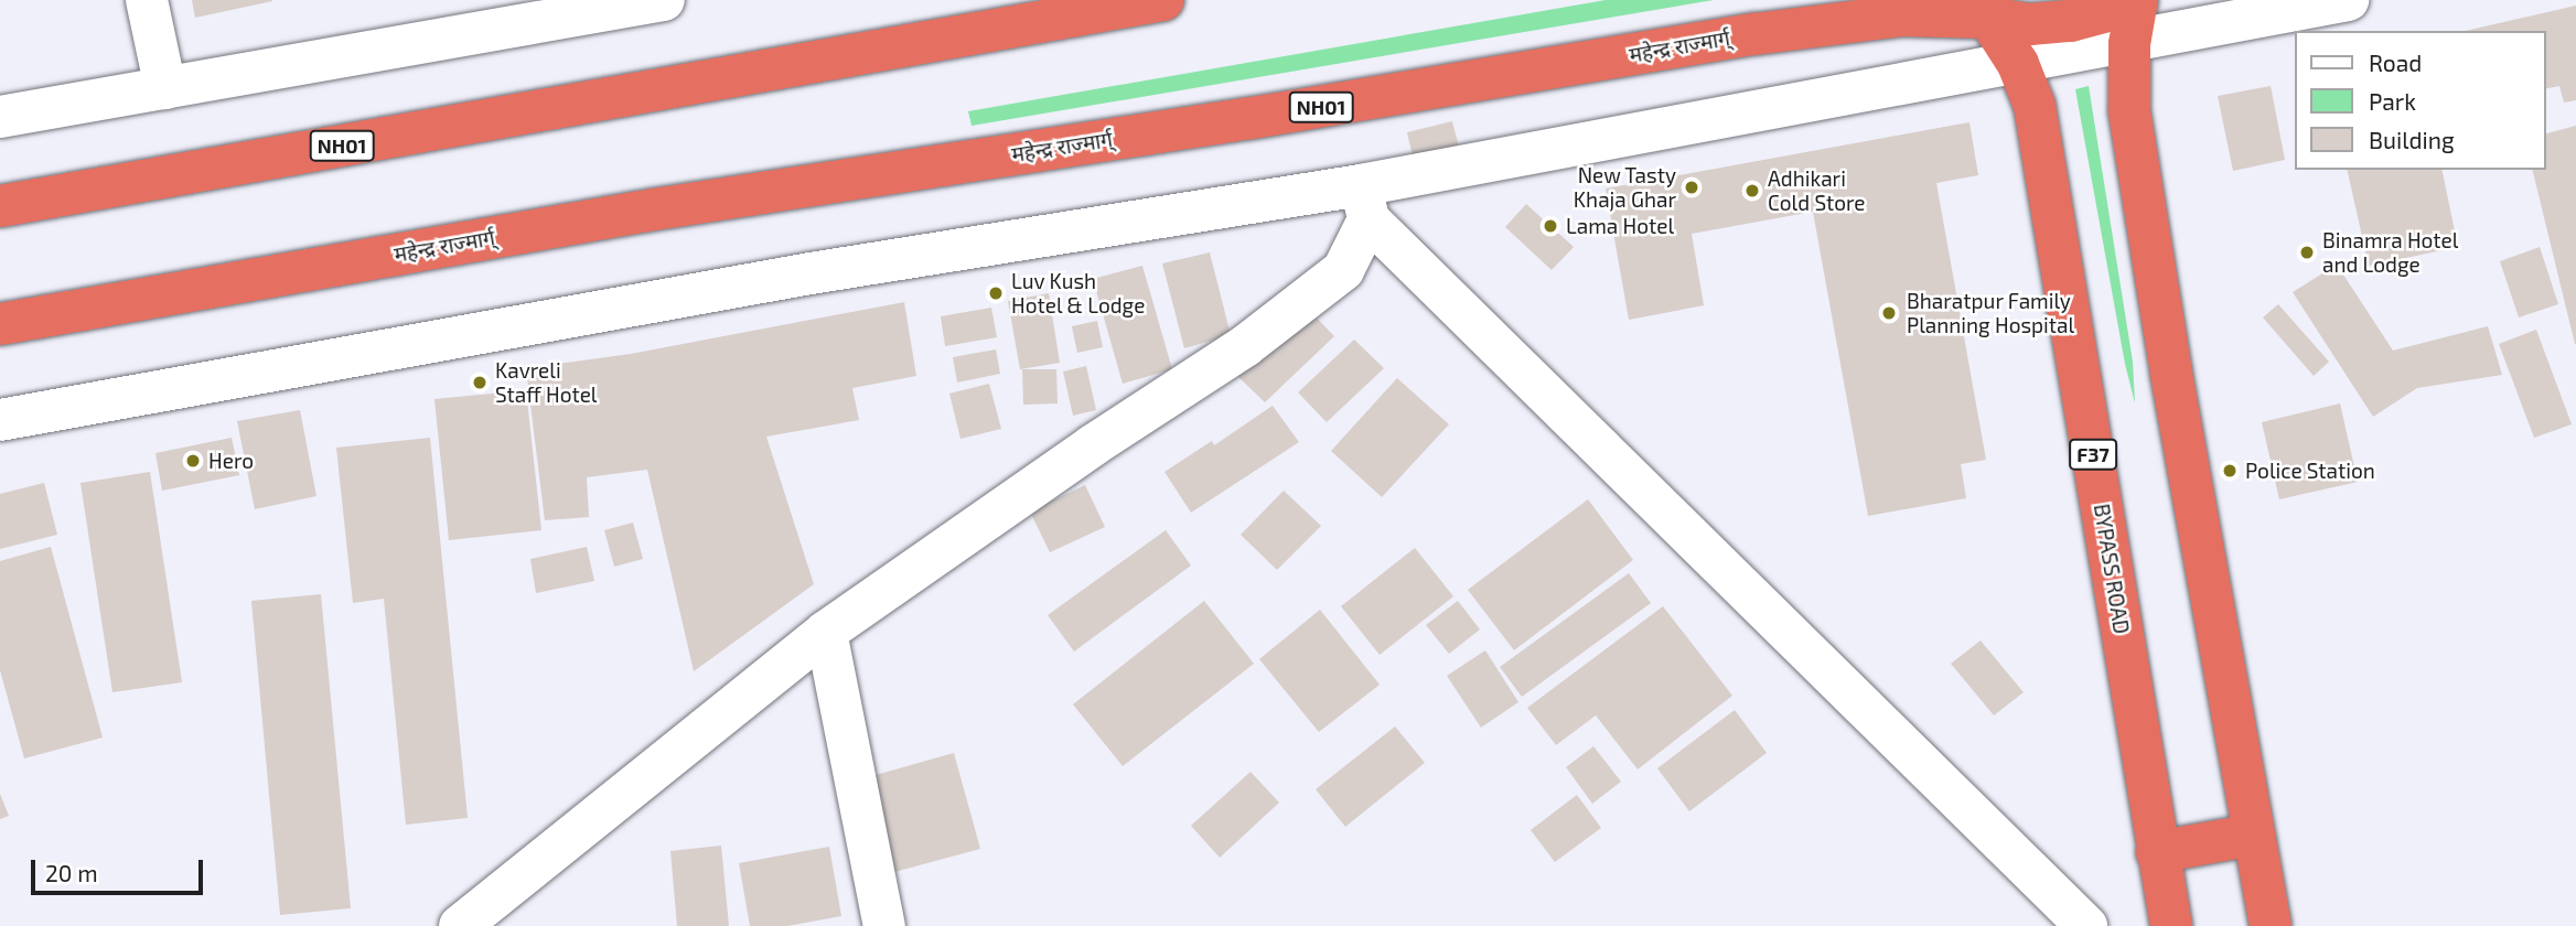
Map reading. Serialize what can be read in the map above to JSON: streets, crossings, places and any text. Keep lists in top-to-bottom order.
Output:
{
  "streets": {
    "highway": [
      "महेन्द्र राज्मार्ग्",
      "NH01",
      "F37",
      "BYPASS ROAD"
    ]
  },
  "crossings": [
    ["महेन्द्र राज्मार्ग्", "BYPASS ROAD"]
  ],
  "places": [
    "New Tasty Khaja Ghar",
    "Adhikari Cold Store",
    "Lama Hotel",
    "Binamra Hotel and Lodge",
    "Luv Kush Hotel & Lodge",
    "Bharatpur Family Planning Hospital",
    "Kavreli Staff Hotel",
    "Hero",
    "Police Station"
  ],
  "legend": ["Road", "Park", "Building"],
  "scale_bar": "20 m"
}
